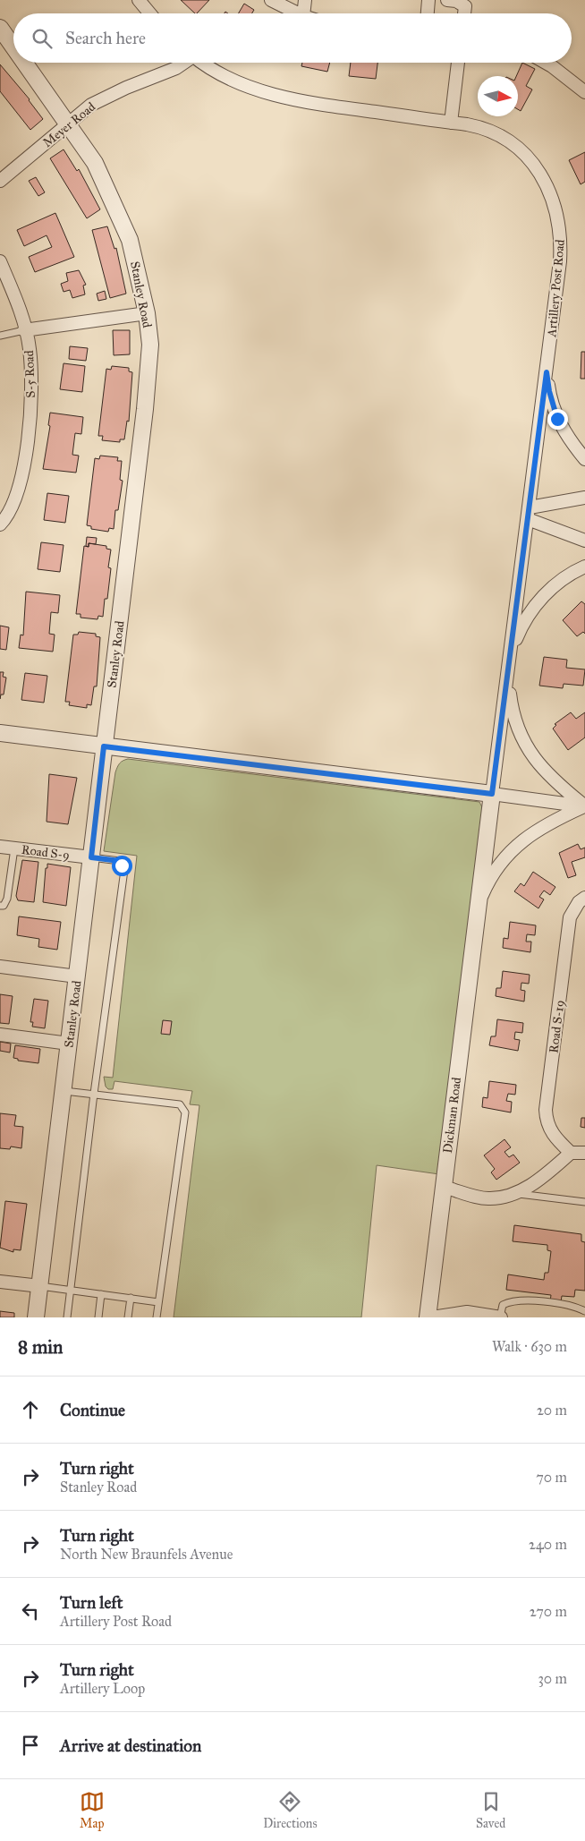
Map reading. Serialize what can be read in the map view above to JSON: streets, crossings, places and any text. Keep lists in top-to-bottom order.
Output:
{
  "streets": {
    "street": [
      "Meyer Road",
      "Artillery Post Road",
      "Stanley Road",
      "S-5 Road",
      "Road S-9",
      "Road S-19",
      "Dickman Road"
    ]
  },
  "crossings": [
    ["Meyer Road", "Stanley Road"],
    ["Artillery Post Road", "Dickman Road"],
    ["Stanley Road", "Road S-9"]
  ],
  "north": "right",
  "page": {
    "search": "Search here",
    "heading": ["8 min", "Walk · 630 m"],
    "list": [
      ["Continue", "20 m"],
      ["Turn right", "Stanley Road", "70 m"],
      ["Turn right", "North New Braunfels Avenue", "240 m"],
      ["Turn left", "Artillery Post Road", "270 m"],
      ["Turn right", "Artillery Loop", "30 m"],
      "Arrive at destination"
    ],
    "nav": ["Map", "Directions", "Saved"]
  }
}
